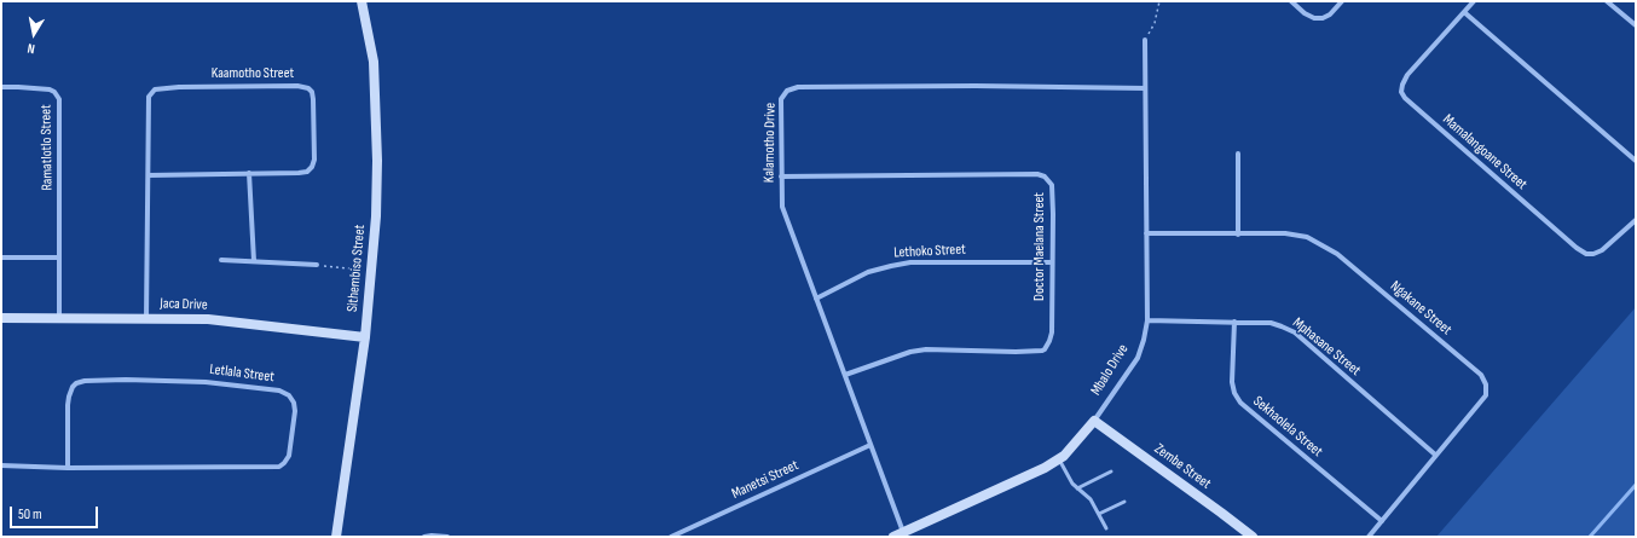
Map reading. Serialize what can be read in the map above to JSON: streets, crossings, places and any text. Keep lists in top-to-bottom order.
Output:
{
  "streets": {
    "street": [
      "Kaamotho Street",
      "Kalamotho Drive",
      "Ramatlotlo Street",
      "Mamalangoane Street",
      "Doctor Maelana Street",
      "Lethoko Street",
      "Sithembiso Street",
      "Jaca Drive",
      "Ngakane Street",
      "Mphasane Street",
      "Mbalo Drive",
      "Letlala Street",
      "Sekhaolela Street",
      "Zembe Street",
      "Manetsi Street"
    ]
  },
  "crossings": [
    ["Kaamotho Street", "Jaca Drive"],
    ["Kalamotho Drive", "Doctor Maelana Street"],
    ["Kalamotho Drive", "Lethoko Street"],
    ["Kalamotho Drive", "Mbalo Drive"],
    ["Kalamotho Drive", "Manetsi Street"],
    ["Ramatlotlo Street", "Jaca Drive"],
    ["Doctor Maelana Street", "Lethoko Street"],
    ["Sithembiso Street", "Jaca Drive"],
    ["Ngakane Street", "Mphasane Street"],
    ["Ngakane Street", "Mbalo Drive"],
    ["Ngakane Street", "Sekhaolela Street"],
    ["Mphasane Street", "Mbalo Drive"],
    ["Mphasane Street", "Sekhaolela Street"],
    ["Mbalo Drive", "Zembe Street"]
  ],
  "scale_bar": "50 m",
  "north": "bottom"
}
